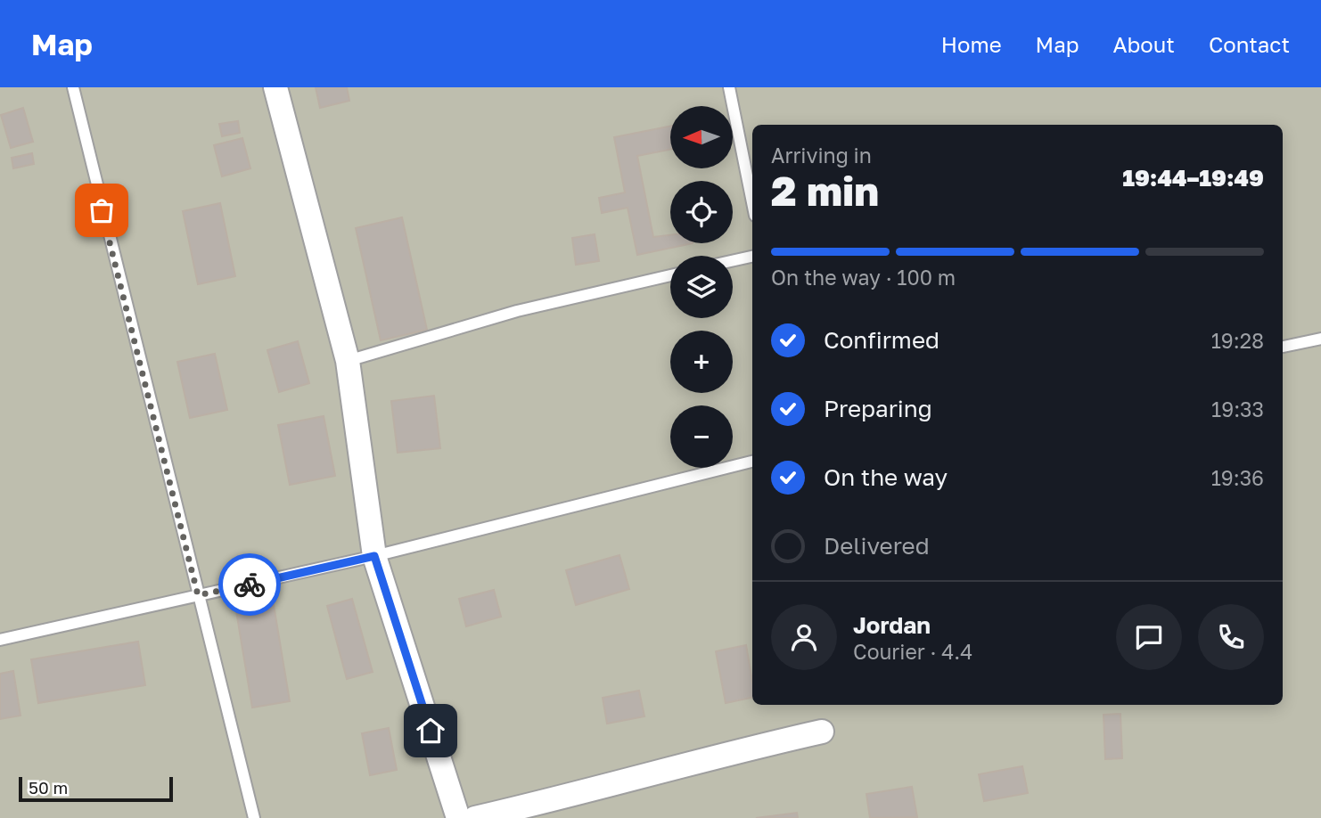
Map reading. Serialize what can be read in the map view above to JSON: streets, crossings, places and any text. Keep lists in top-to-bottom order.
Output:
{
  "scale_bar": "50 m",
  "north": "left",
  "page": {
    "header": "Map",
    "nav": [
      "Home",
      "Map",
      "About",
      "Contact"
    ],
    "map_buttons": ["+", "−"],
    "heading": ["2 min", "Arriving in", "19:44–19:49"],
    "panel": ["Jordan", "Courier · 4.4"],
    "bar": "On the way · 100 m",
    "list": [
      ["Confirmed", "19:28"],
      ["Preparing", "19:33"],
      ["On the way", "19:36"],
      "Delivered"
    ],
    "scale": "50 m"
  }
}
